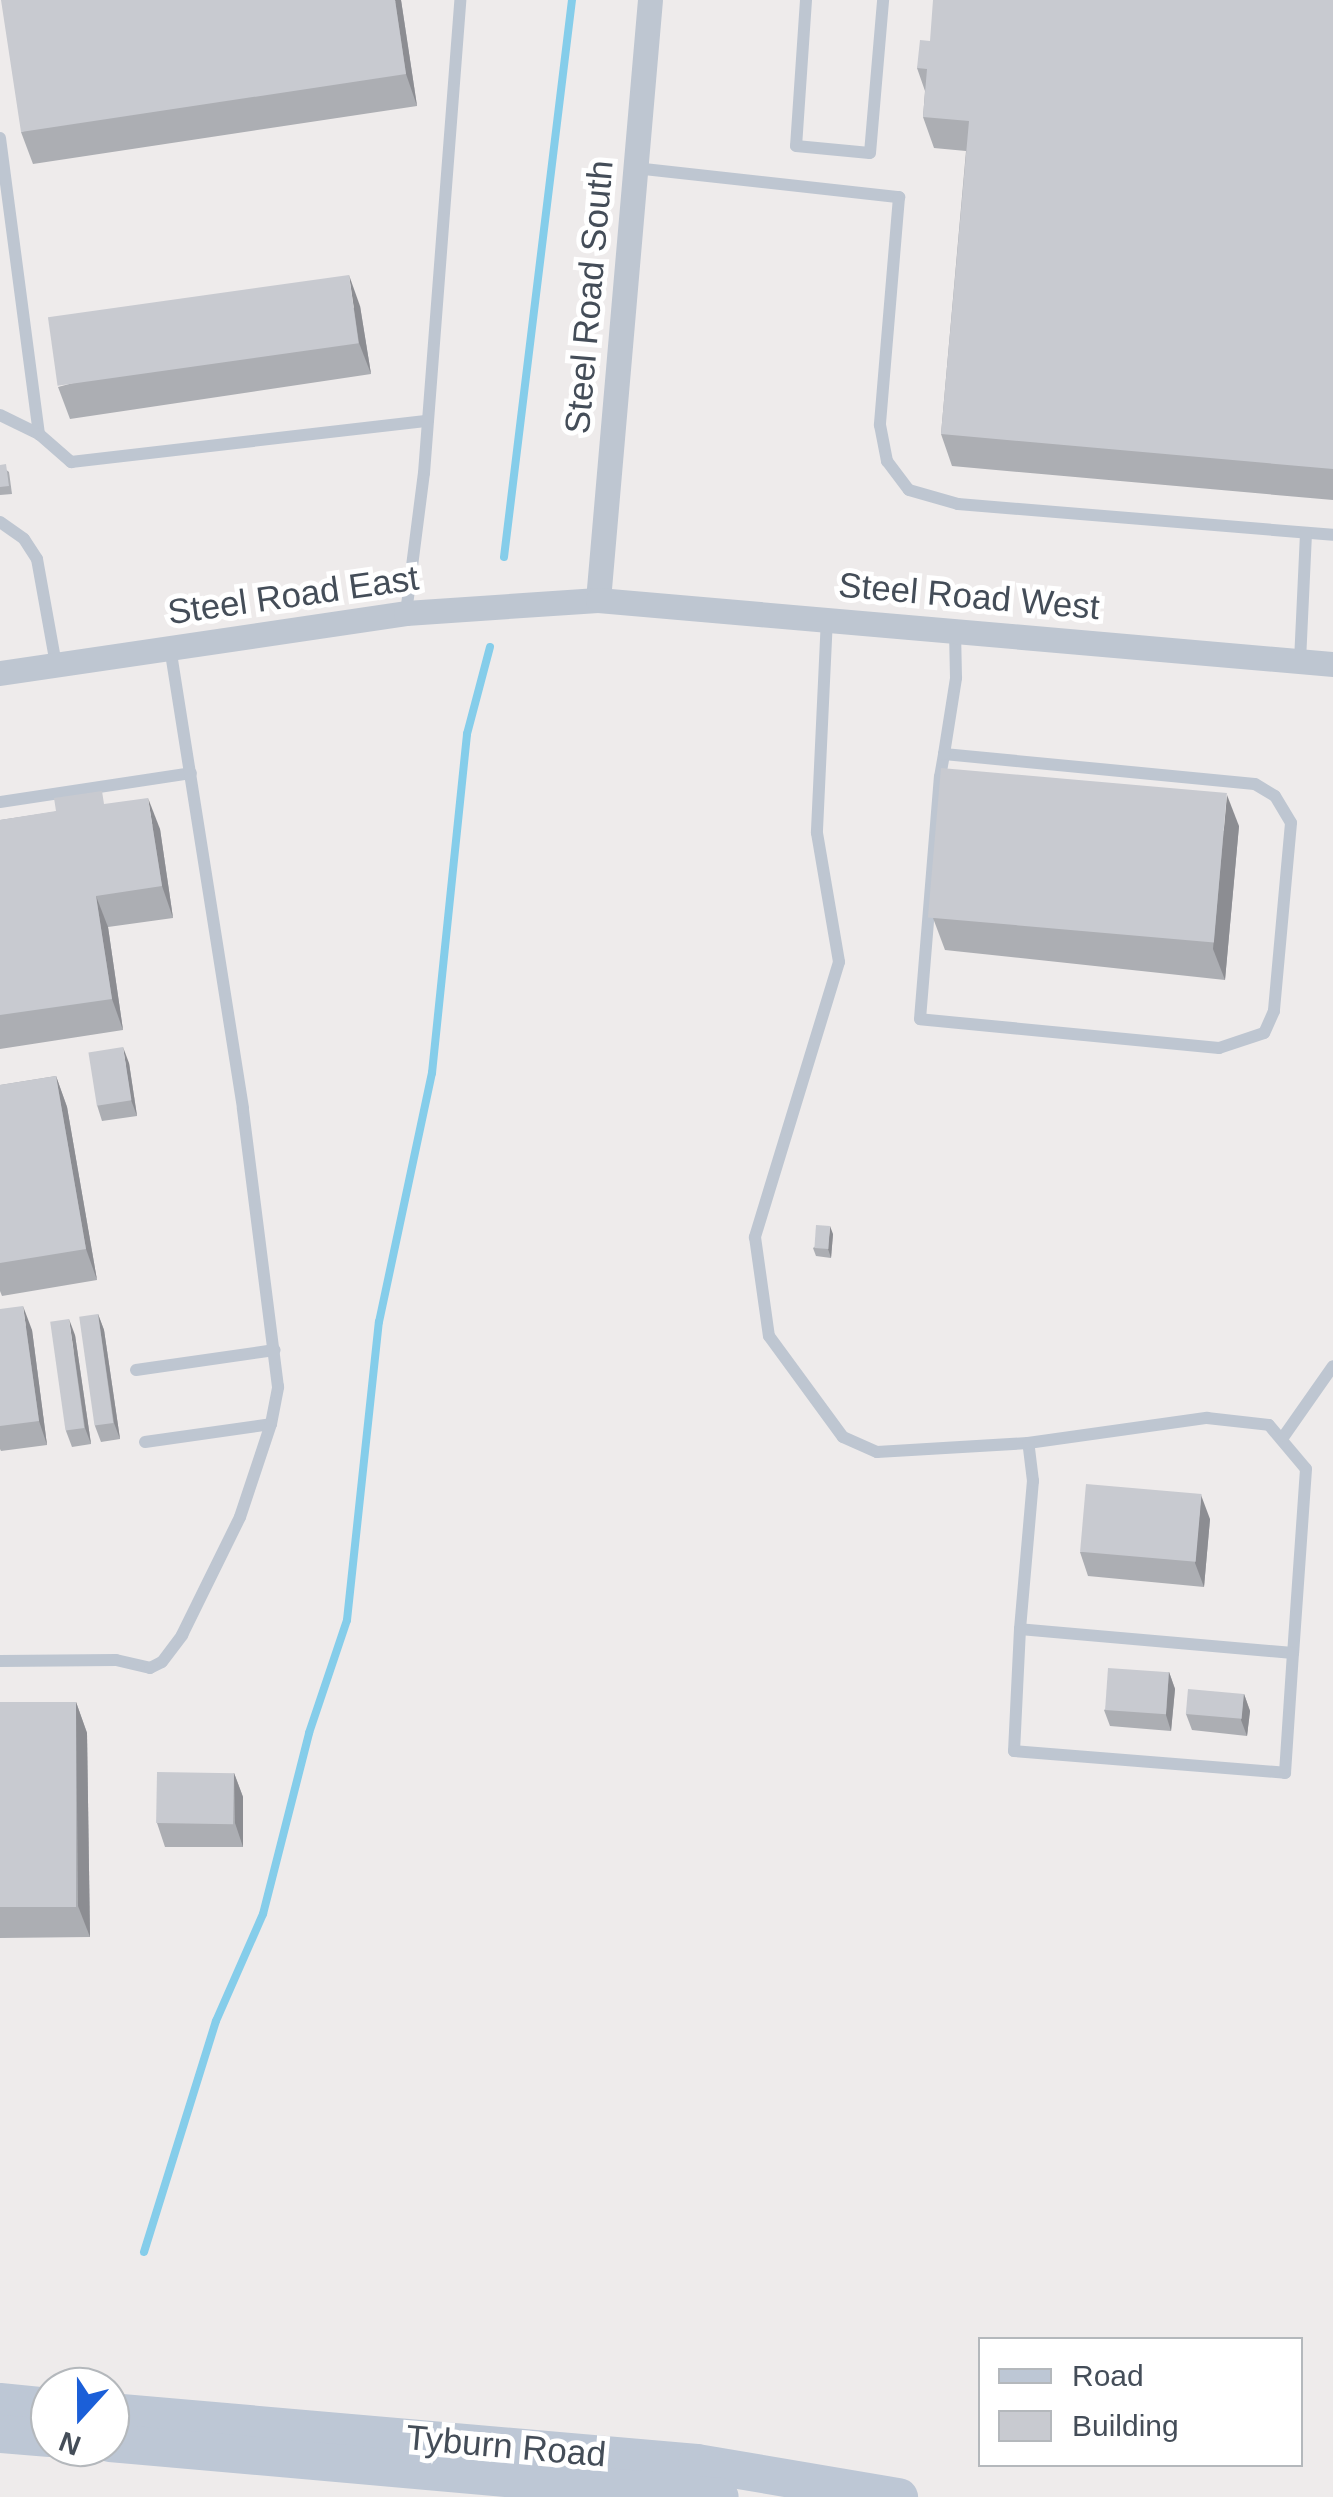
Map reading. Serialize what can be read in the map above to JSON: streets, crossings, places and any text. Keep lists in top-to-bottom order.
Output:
{
  "streets": {
    "main road": ["Tyburn Road"],
    "street": ["Steel Road South", "Steel Road East", "Steel Road West"]
  },
  "crossings": [
    ["Steel Road South", "Steel Road East"],
    ["Steel Road South", "Steel Road West"],
    ["Steel Road East", "Steel Road West"]
  ],
  "legend": ["Road", "Building"],
  "north": "bottom"
}
